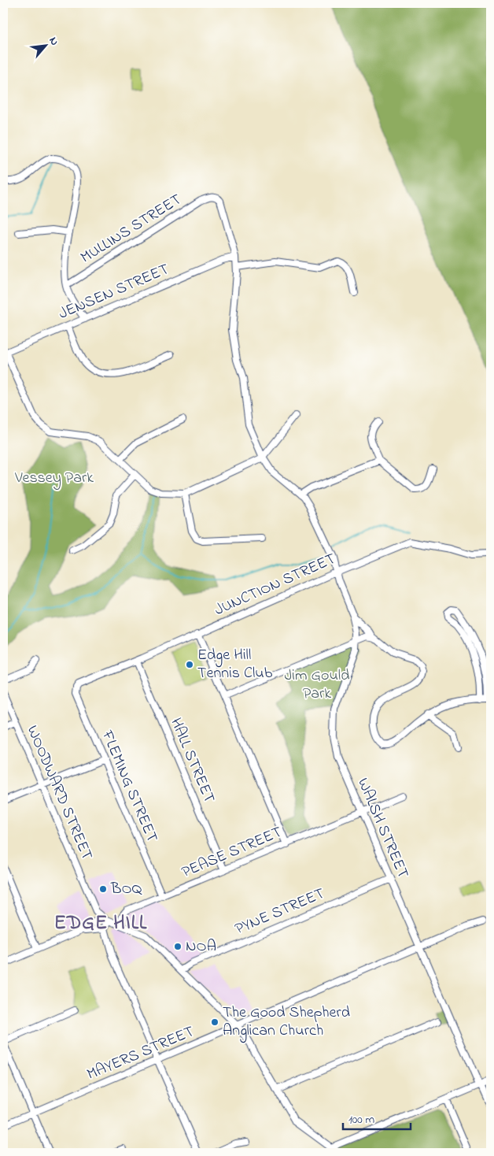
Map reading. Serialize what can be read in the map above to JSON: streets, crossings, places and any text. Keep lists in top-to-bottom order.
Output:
{
  "streets": {
    "street": [
      "MULLINS STREET",
      "JENSEN STREET",
      "JUNCTION STREET",
      "HALL STREET",
      "FLEMING STREET",
      "WOODWARD STREET",
      "WALSH STREET",
      "PEASE STREET",
      "PYNE STREET",
      "MAYERS STREET"
    ]
  },
  "crossings": [
    ["MULLINS STREET", "WALSH STREET"],
    ["JENSEN STREET", "WALSH STREET"],
    ["JUNCTION STREET", "HALL STREET"],
    ["JUNCTION STREET", "FLEMING STREET"],
    ["JUNCTION STREET", "WALSH STREET"],
    ["HALL STREET", "PEASE STREET"],
    ["FLEMING STREET", "PEASE STREET"],
    ["WALSH STREET", "PEASE STREET"],
    ["WALSH STREET", "PYNE STREET"],
    ["WALSH STREET", "MAYERS STREET"]
  ],
  "districts": ["EDGE HILL"],
  "parks": ["Vessey Park", "Jim Gould Park"],
  "places": [
    "Edge Hill Tennis Club",
    "BOQ",
    "NOA",
    "The Good Shepherd Anglican Church"
  ],
  "scale_bar": "100 m",
  "north": "top right"
}
